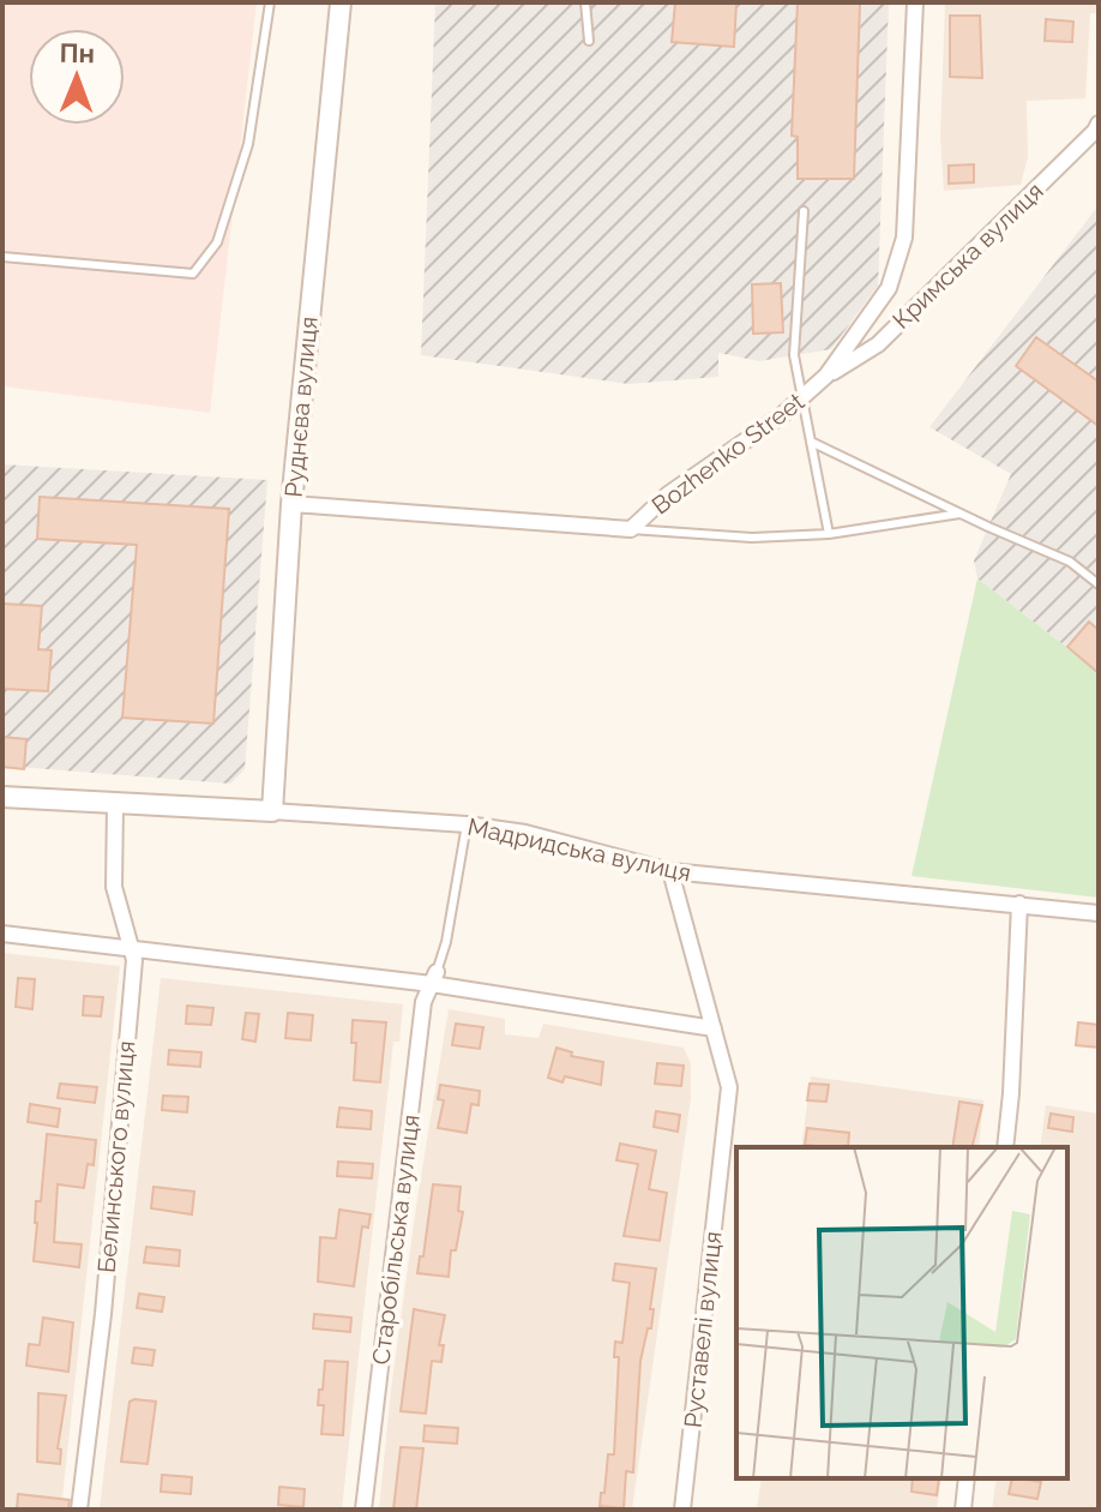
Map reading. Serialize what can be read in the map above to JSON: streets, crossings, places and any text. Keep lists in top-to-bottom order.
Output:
{
  "streets": {
    "street": [
      "Кримська вулиця",
      "Руднєва вулиця",
      "Bozhenko Street",
      "Мадридська вулиця",
      "Белинського вулиця",
      "Старобільська вулиця",
      "Руставелі вулиця"
    ]
  },
  "crossings": [
    ["Кримська вулиця", "Bozhenko Street"],
    ["Руднєва вулиця", "Bozhenko Street"],
    ["Руднєва вулиця", "Мадридська вулиця"],
    ["Мадридська вулиця", "Белинського вулиця"],
    ["Мадридська вулиця", "Руставелі вулиця"]
  ],
  "north": "top"
}
